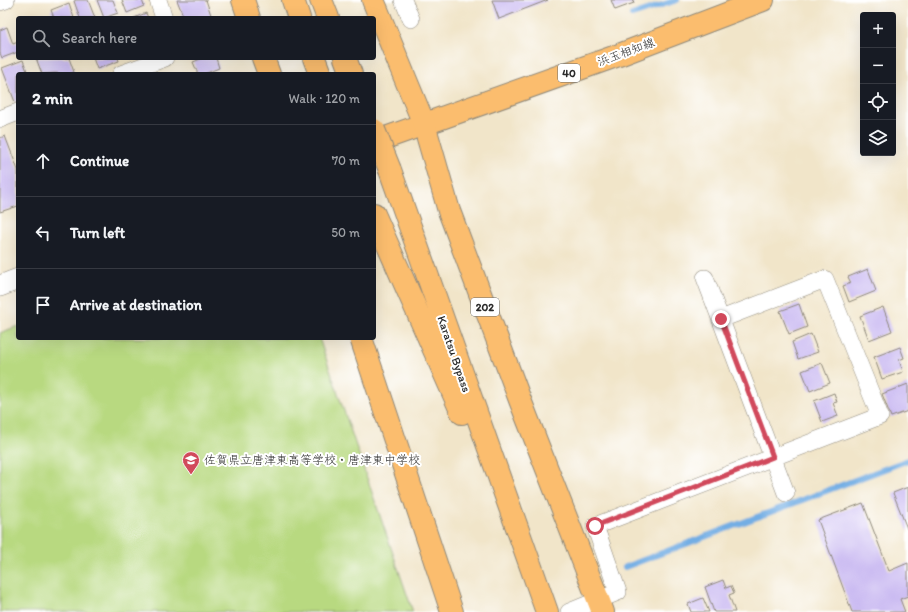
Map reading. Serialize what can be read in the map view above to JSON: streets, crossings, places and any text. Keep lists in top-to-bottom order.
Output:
{
  "streets": {
    "main road": [
      "浜玉相知線",
      "40",
      "202",
      "Karatsu Bypass"
    ]
  },
  "crossings": [
    ["浜玉相知線", "202"]
  ],
  "places": {
    "school or university": ["佐賀県立唐津東高等学校・唐津東中学校"]
  },
  "page": {
    "map_buttons": ["+", "−"],
    "search": "Search here",
    "heading": ["2 min", "Walk · 120 m"],
    "list": [
      ["Continue", "70 m"],
      ["Turn left", "50 m"],
      "Arrive at destination"
    ]
  }
}
